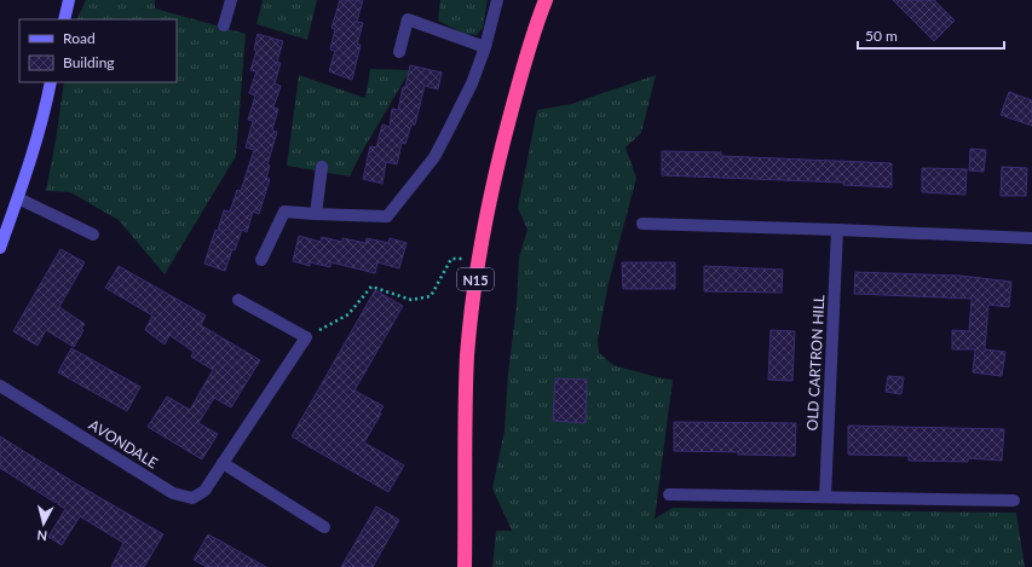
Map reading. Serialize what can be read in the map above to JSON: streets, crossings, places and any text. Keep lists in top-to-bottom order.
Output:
{
  "streets": {
    "highway": ["N15"],
    "street": ["OLD CARTRON HILL", "AVONDALE"]
  },
  "legend": ["Road", "Building"],
  "scale_bar": "50 m",
  "north": "bottom"
}
